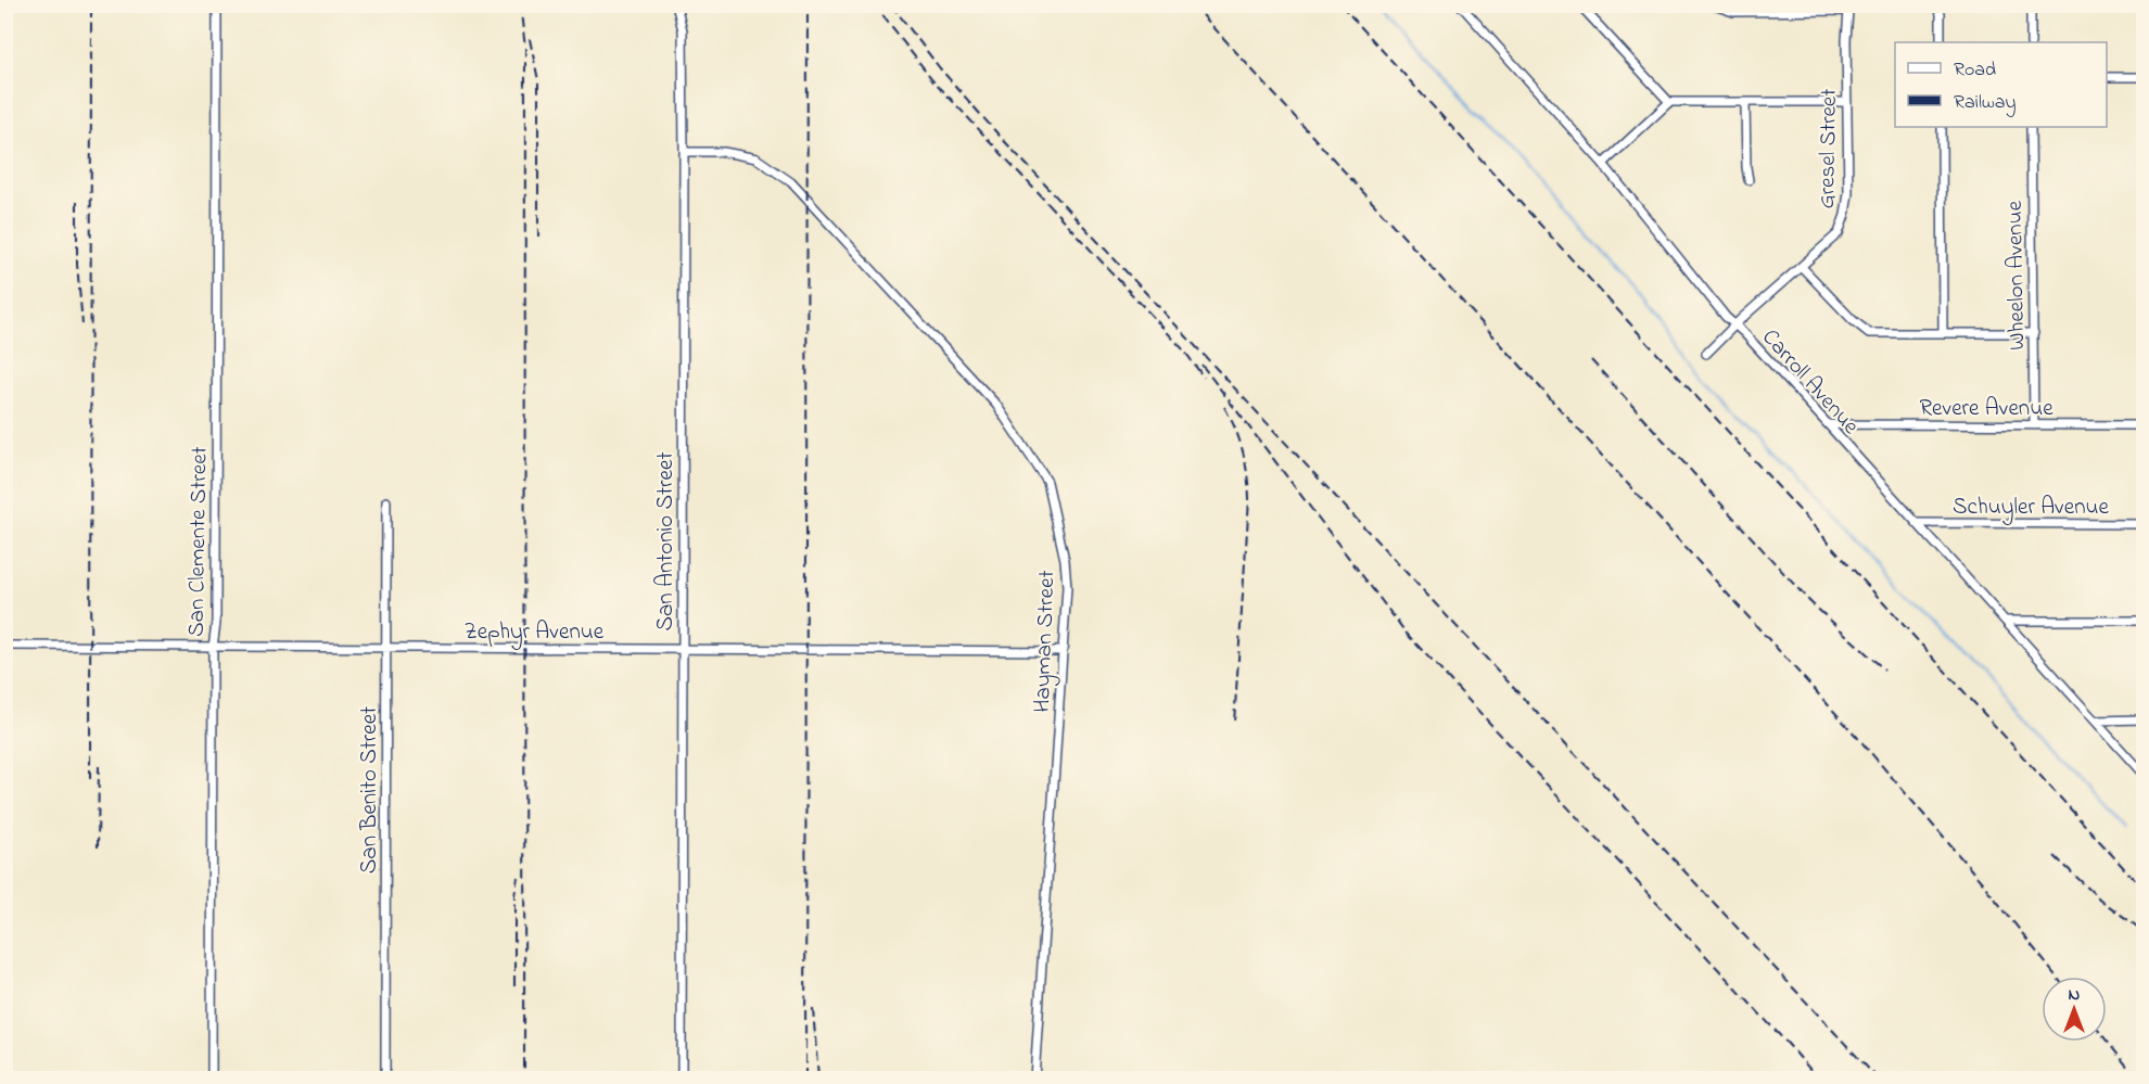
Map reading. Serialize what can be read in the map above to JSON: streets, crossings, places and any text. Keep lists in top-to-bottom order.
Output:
{
  "streets": {
    "street": [
      "Gresel Street",
      "Wheelon Avenue",
      "Carroll Avenue",
      "Revere Avenue",
      "Schuyler Avenue",
      "San Clemente Street",
      "San Antonio Street",
      "Zephyr Avenue",
      "Hayman Street",
      "San Benito Street"
    ]
  },
  "crossings": [
    ["Gresel Street", "Carroll Avenue"],
    ["Wheelon Avenue", "Revere Avenue"],
    ["Carroll Avenue", "Revere Avenue"],
    ["Carroll Avenue", "Schuyler Avenue"],
    ["San Clemente Street", "Zephyr Avenue"],
    ["San Antonio Street", "Zephyr Avenue"],
    ["San Antonio Street", "Hayman Street"],
    ["Zephyr Avenue", "Hayman Street"],
    ["Zephyr Avenue", "San Benito Street"]
  ],
  "legend": ["Road", "Railway"],
  "north": "top"
}
